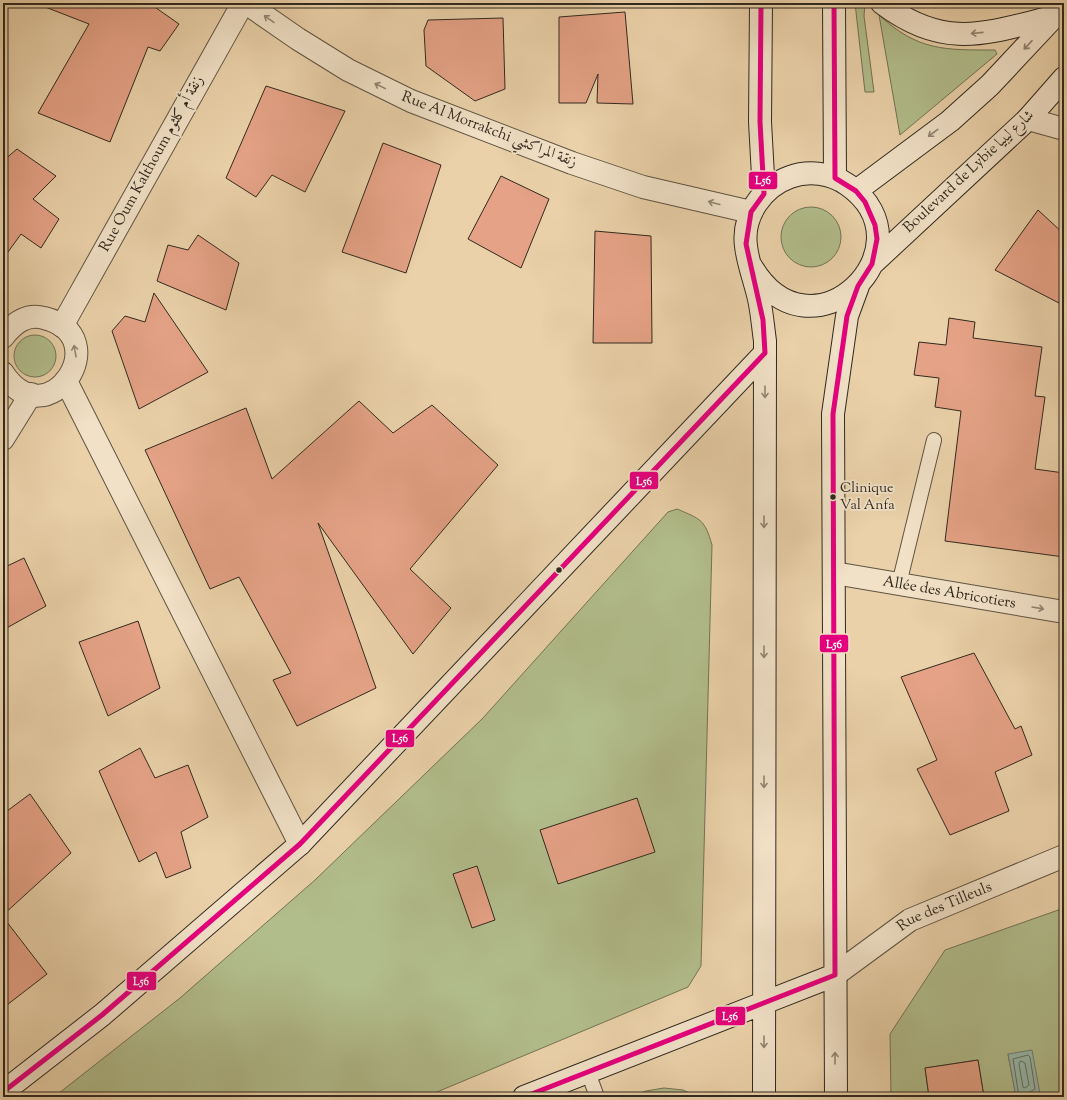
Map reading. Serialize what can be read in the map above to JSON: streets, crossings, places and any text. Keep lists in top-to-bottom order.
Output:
{
  "streets": {
    "main road": [
      "Rue Al Morrakchi زنقة المراكشي",
      "Rue Oum Kalthoum زنقة أم كلثوم",
      "Boulevard de Lybie شارع ليبيا",
      "Allée des Abricotiers",
      "Rue des Tilleuls"
    ]
  },
  "crossings": [
    ["Rue Al Morrakchi زنقة المراكشي", "Rue Oum Kalthoum زنقة أم كلثوم"],
    ["Rue Al Morrakchi زنقة المراكشي", "Boulevard de Lybie شارع ليبيا"]
  ],
  "one_way": ["Rue Al Morrakchi زنقة المراكشي", "Allée des Abricotiers"],
  "places": ["Clinique Val Anfa"],
  "lines": ["transit line L56"]
}
